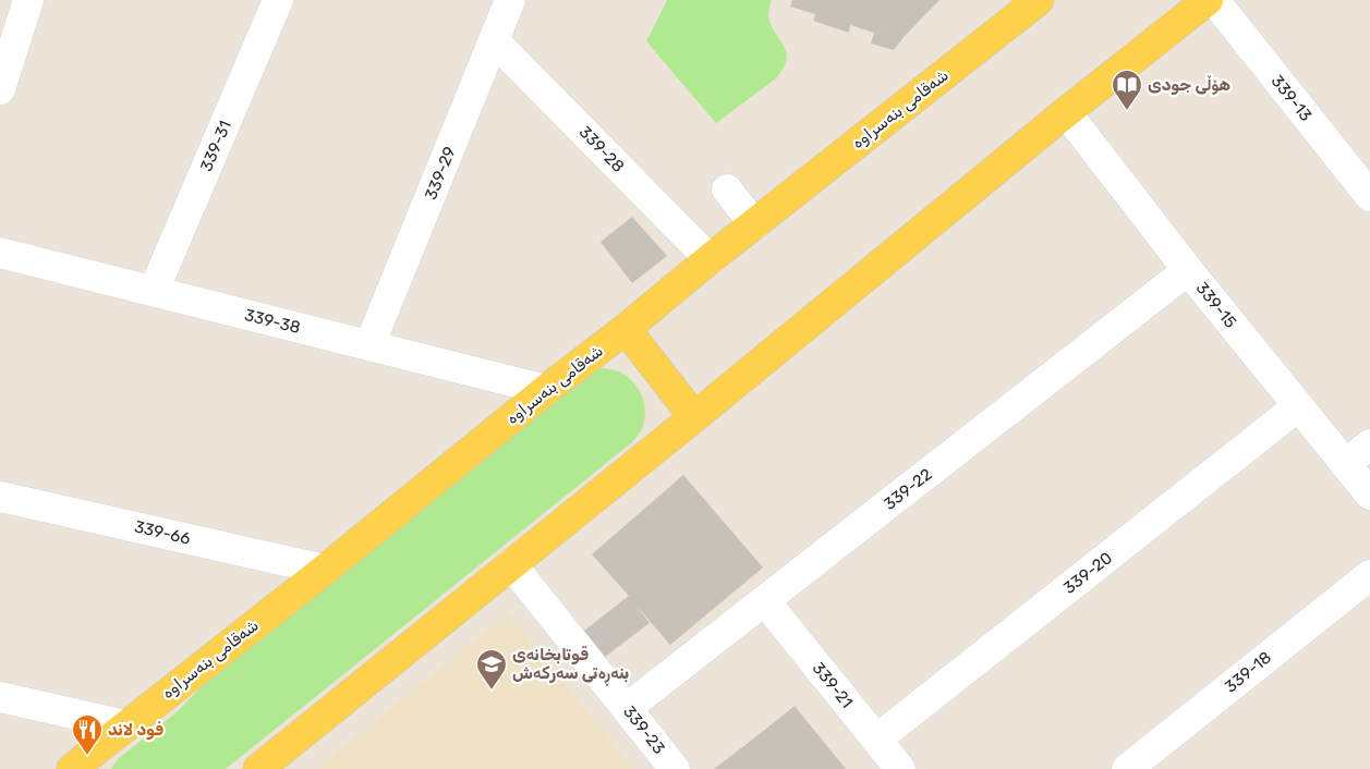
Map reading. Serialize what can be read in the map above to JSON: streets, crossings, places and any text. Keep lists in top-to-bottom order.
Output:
{
  "streets": {
    "main road": ["شەقامی بنەسراوە"],
    "street": [
      "339-13",
      "339-31",
      "339-28",
      "339-29",
      "339-15",
      "339-38",
      "339-22",
      "339-66",
      "339-20",
      "339-18",
      "339-21",
      "339-23"
    ]
  },
  "crossings": [
    ["شەقامی بنەسراوە", "339-28"],
    ["شەقامی بنەسراوە", "339-38"],
    ["شەقامی بنەسراوە", "339-66"],
    ["339-31", "339-38"],
    ["339-28", "339-29"],
    ["339-29", "339-38"],
    ["339-15", "339-22"],
    ["339-15", "339-20"],
    ["339-22", "339-21"],
    ["339-22", "339-23"],
    ["339-20", "339-21"]
  ],
  "places": {
    "library": ["هۆڵی جودی"],
    "school or university": ["قوتابخانەی بنەڕەتی سەرکەش"],
    "restaurant": ["فود لاند"]
  }
}
